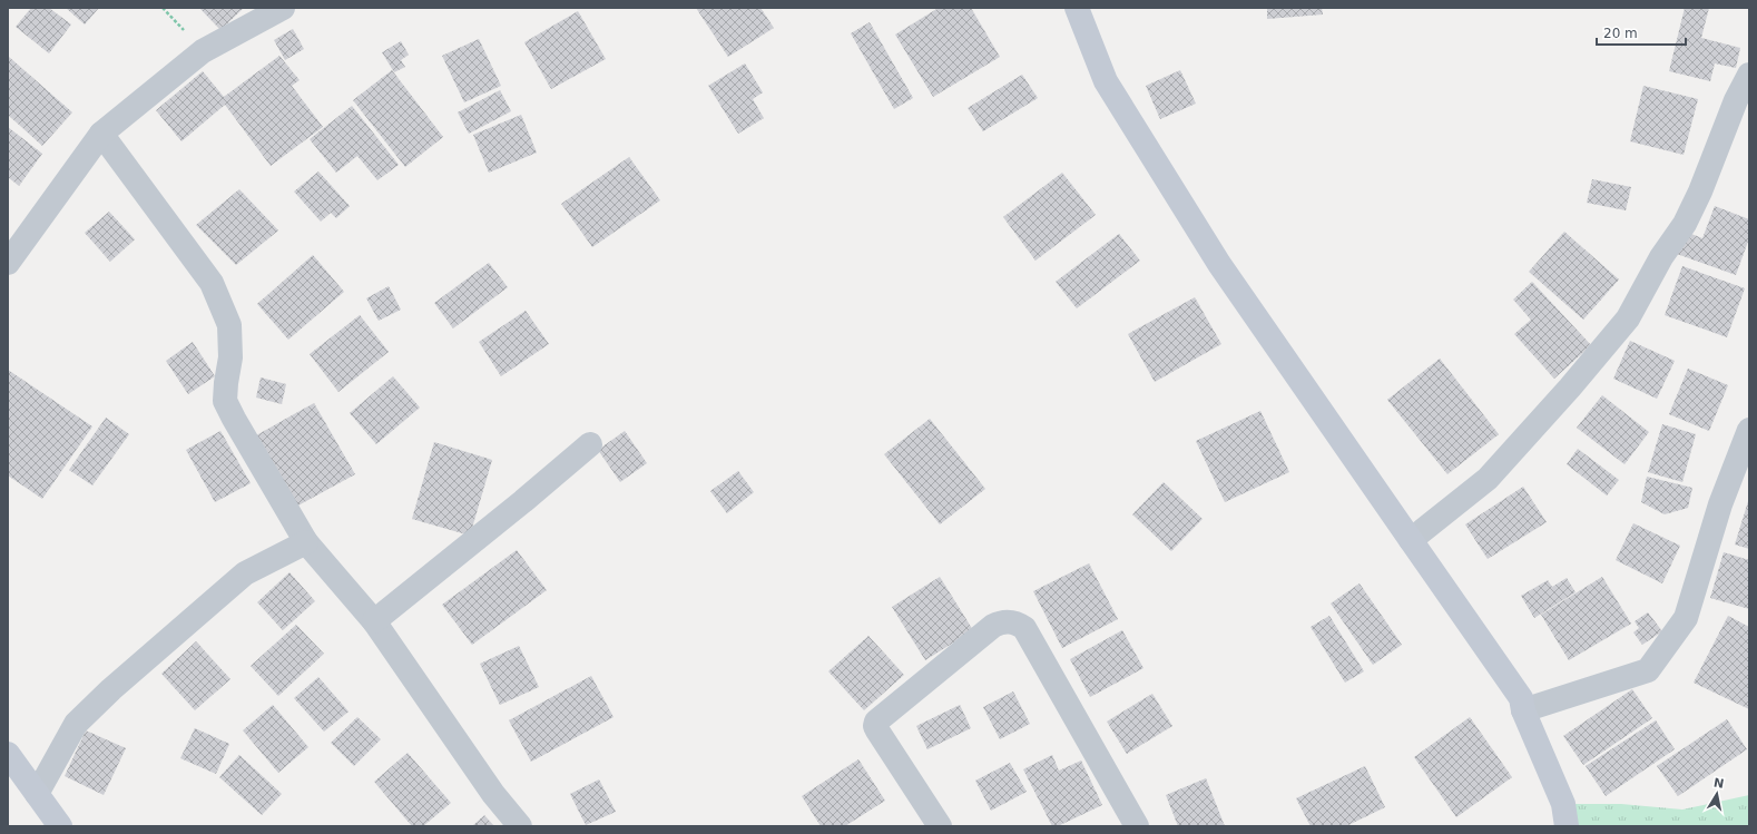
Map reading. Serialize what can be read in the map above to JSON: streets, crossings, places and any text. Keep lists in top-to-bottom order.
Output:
{
  "scale_bar": "20 m",
  "north": "top"
}
